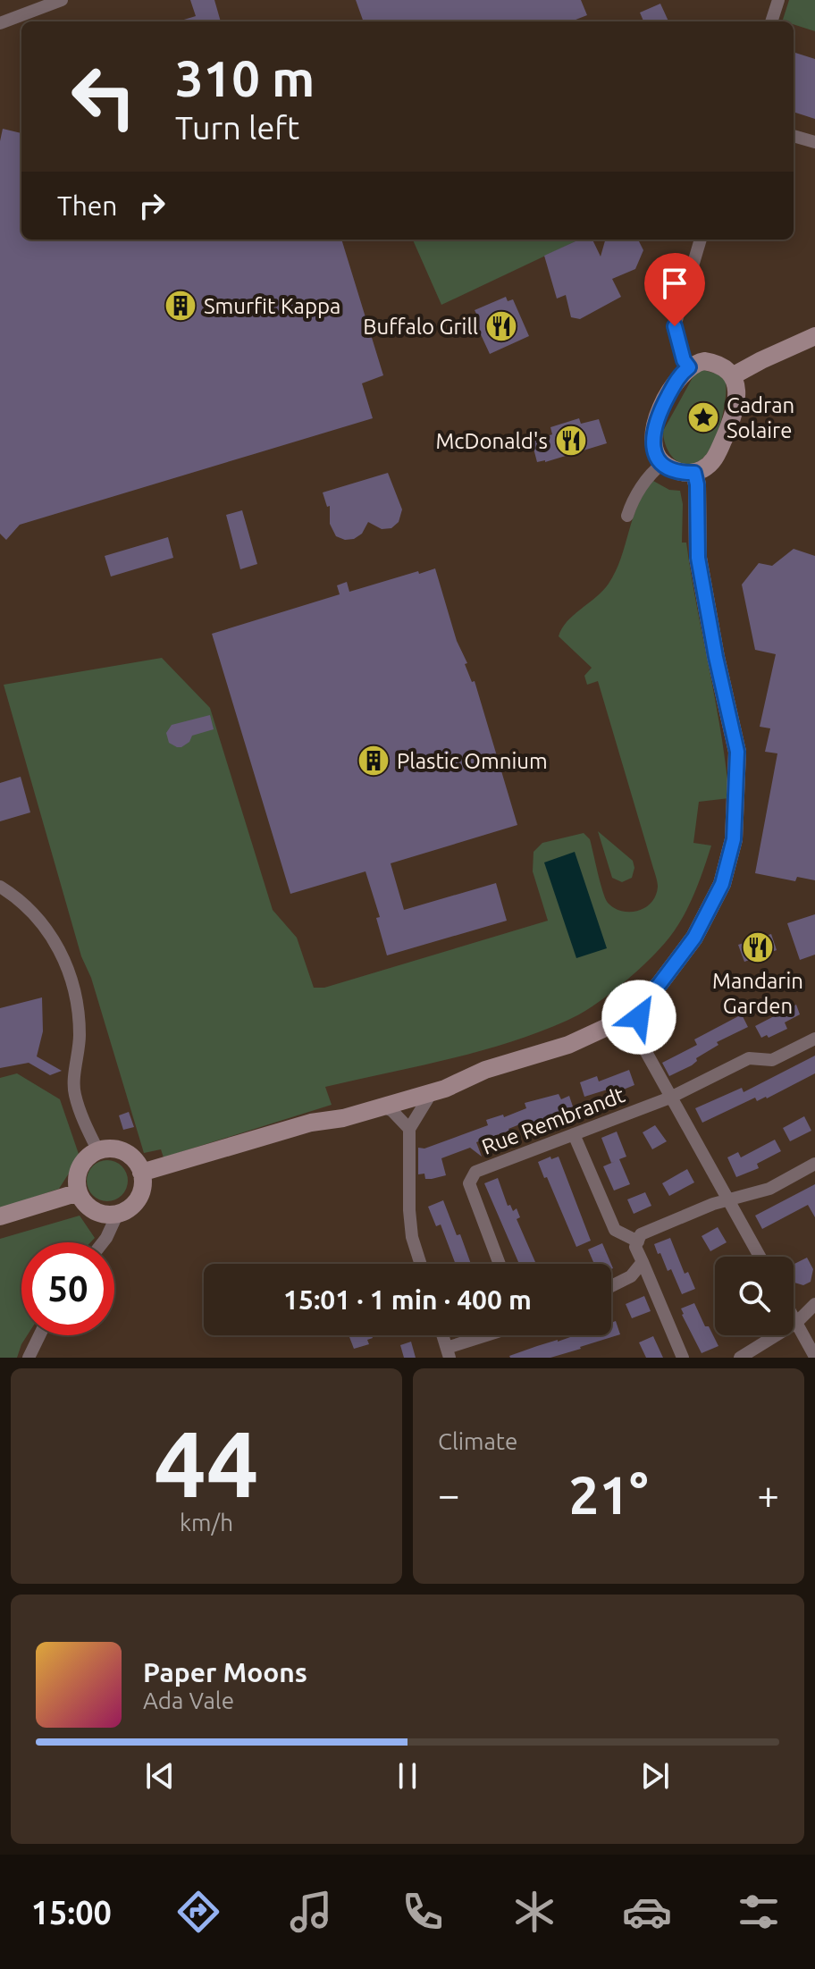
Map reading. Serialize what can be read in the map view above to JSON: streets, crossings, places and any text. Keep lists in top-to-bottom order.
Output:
{
  "streets": {
    "street": ["Rue Rembrandt"]
  },
  "places": {
    "building": ["Smurfit Kappa", "Plastic Omnium"],
    "restaurant": ["Buffalo Grill", "McDonald's", "Mandarin Garden"],
    "place": ["Cadran Solaire"]
  },
  "page": {
    "turn": ["310 m", "Turn left"],
    "then": "Then",
    "limit": "50",
    "trip": "15:01 · 1 min · 400 m",
    "tile": [
      ["44", "km/h"],
      "Climate"
    ],
    "heat": ["−", "21°", "+"],
    "song": ["Paper Moons", "Ada Vale"],
    "tabs": "15:00"
  }
}
